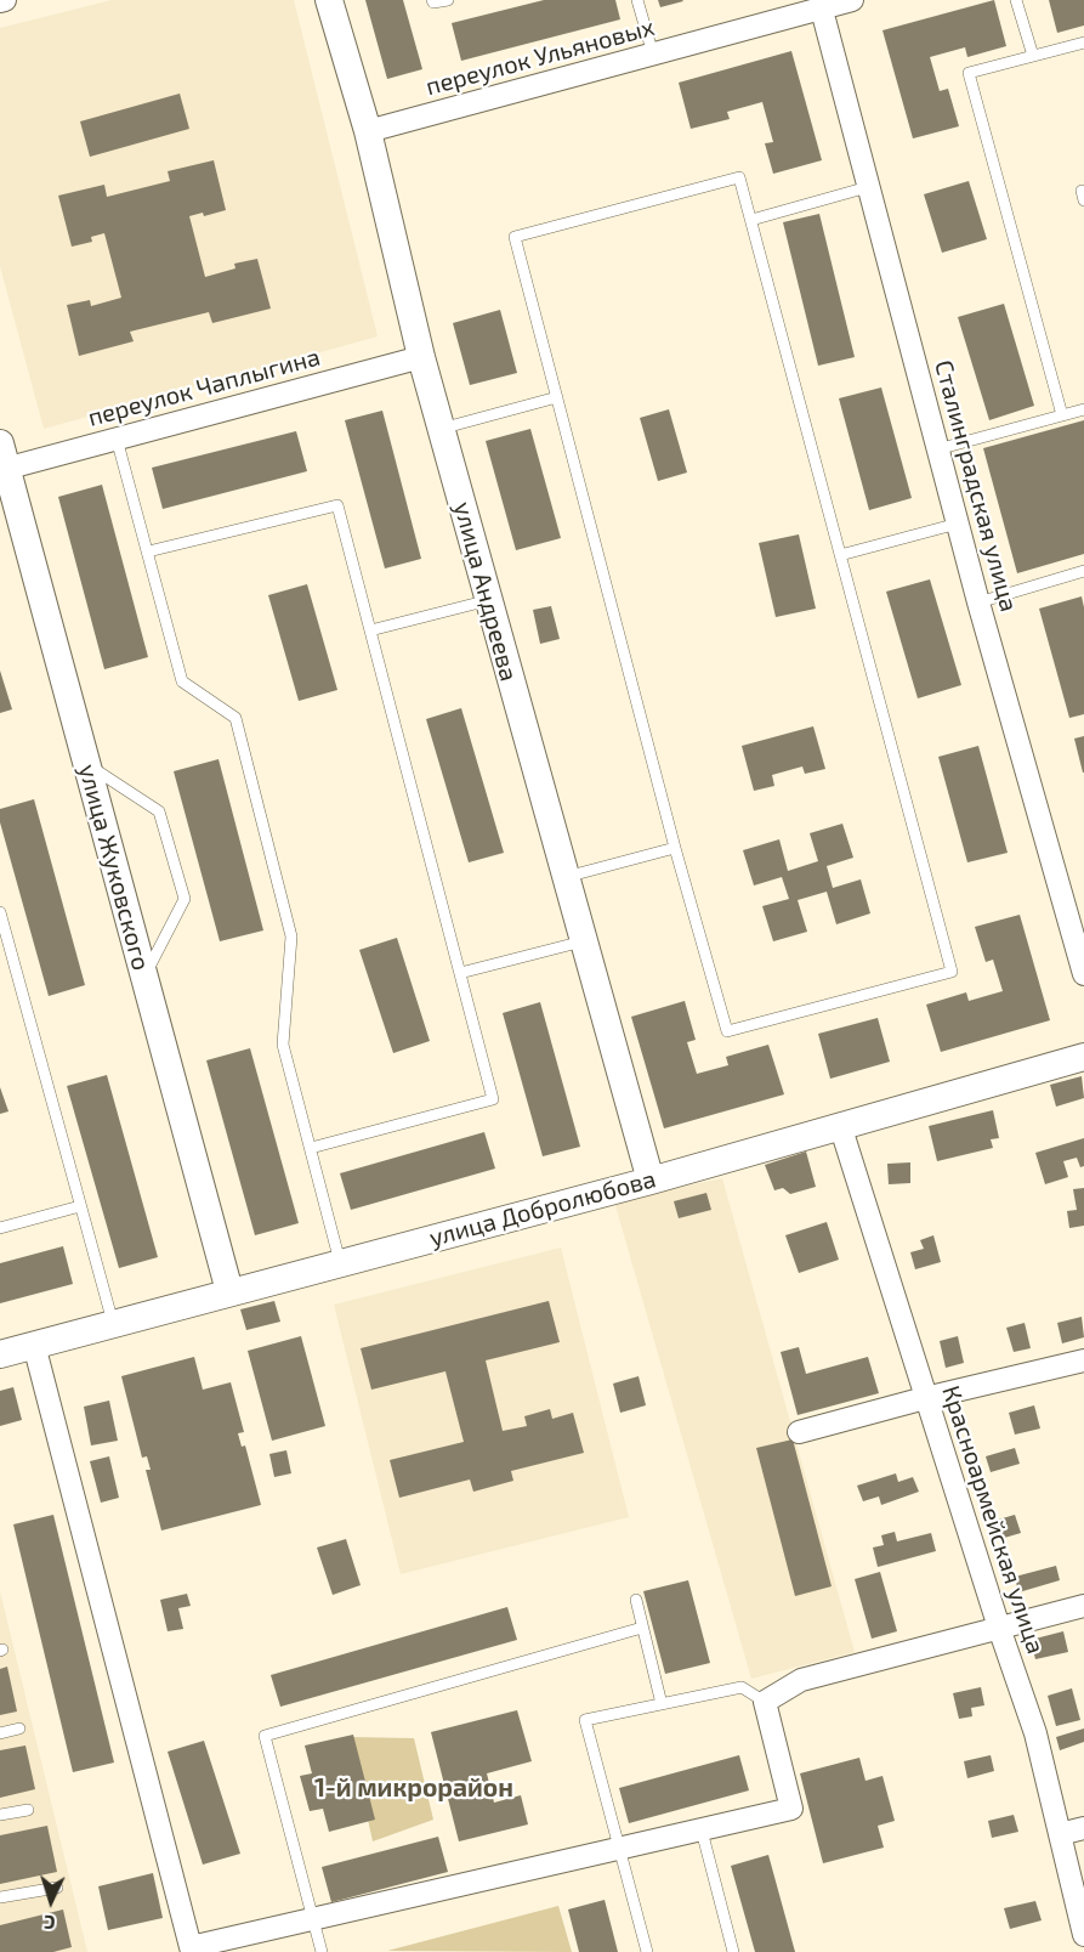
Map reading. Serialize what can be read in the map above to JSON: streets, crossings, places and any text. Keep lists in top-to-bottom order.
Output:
{
  "streets": {
    "street": [
      "переулок Ульяновых",
      "переулок Чаплыгина",
      "Сталинградская улица",
      "улица Андреева",
      "улица Жуковского",
      "улица Добролюбова",
      "Красноармейская улица"
    ]
  },
  "crossings": [
    ["переулок Ульяновых", "Сталинградская улица"],
    ["переулок Ульяновых", "улица Андреева"],
    ["переулок Чаплыгина", "улица Андреева"],
    ["переулок Чаплыгина", "улица Жуковского"],
    ["улица Андреева", "улица Добролюбова"],
    ["улица Жуковского", "улица Добролюбова"],
    ["улица Добролюбова", "Красноармейская улица"]
  ],
  "districts": ["1-й микрорайон"],
  "north": "bottom"
}
